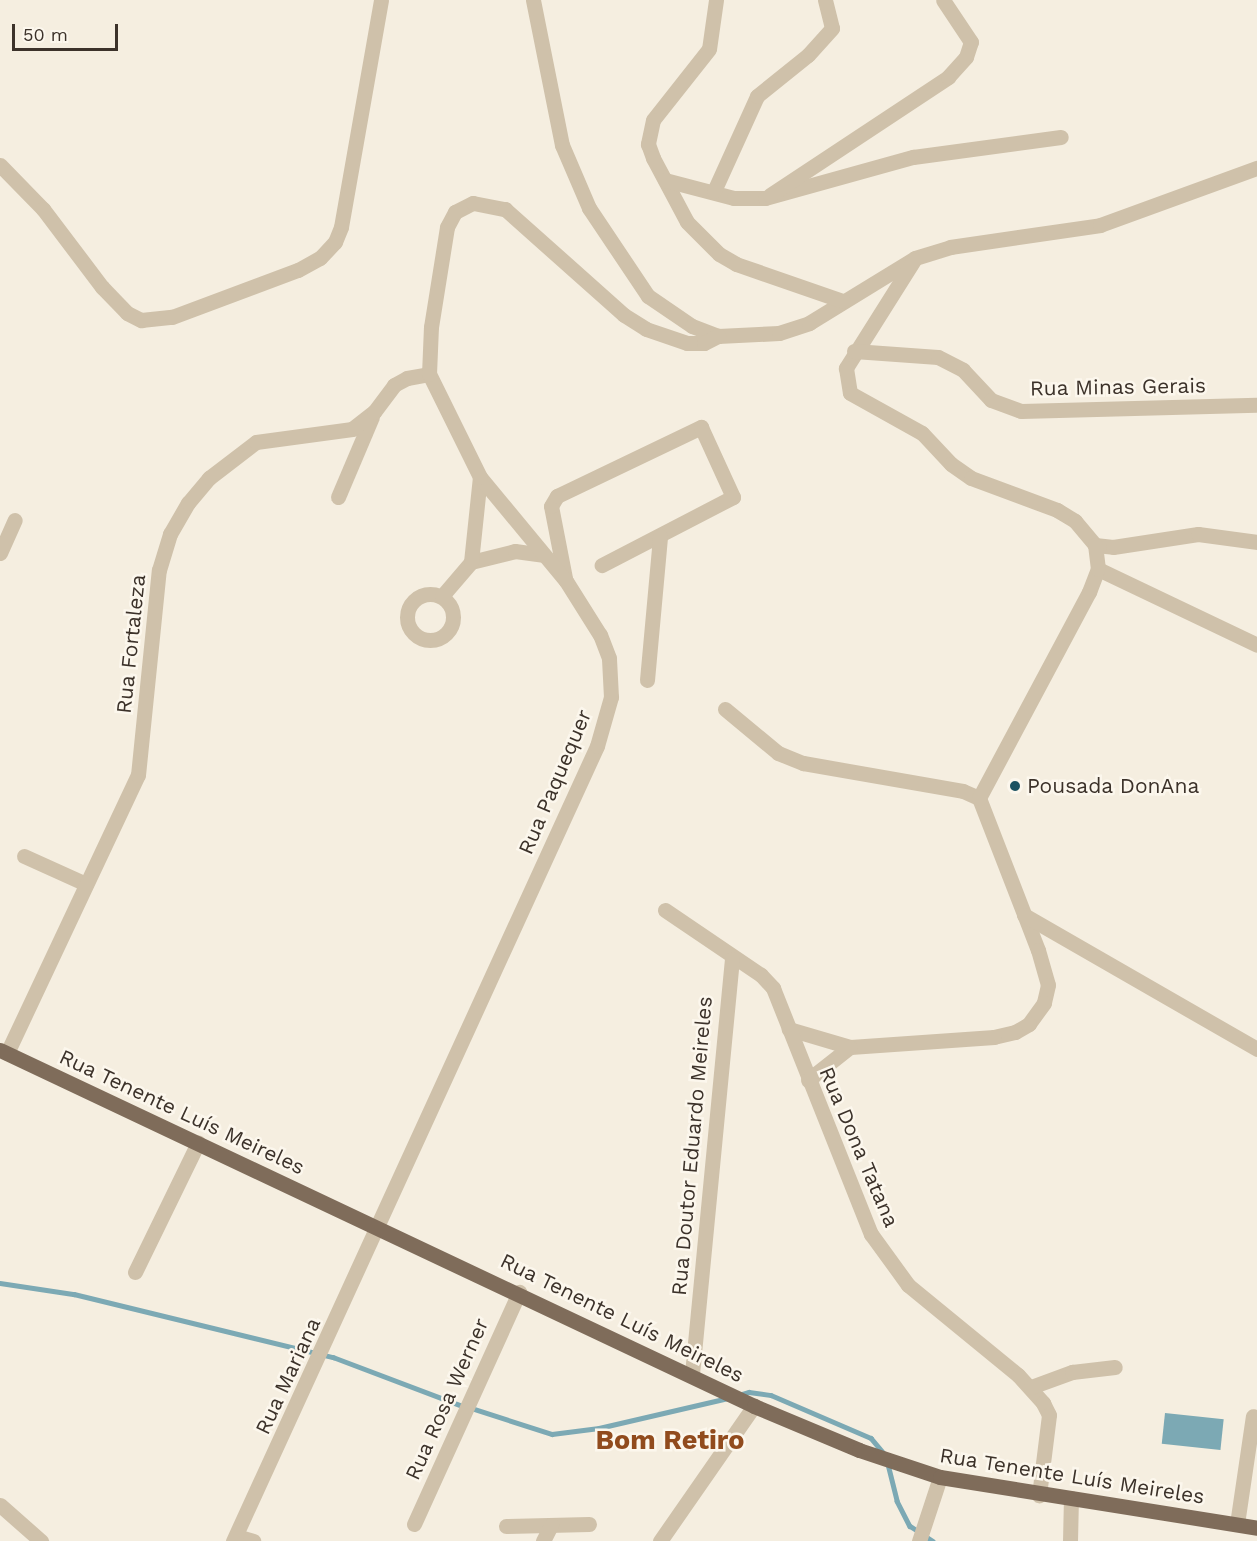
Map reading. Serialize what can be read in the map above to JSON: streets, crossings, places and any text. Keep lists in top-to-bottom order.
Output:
{
  "streets": {
    "main road": ["Rua Tenente Luís Meireles"],
    "street": [
      "Rua Minas Gerais",
      "Rua Fortaleza",
      "Rua Paquequer",
      "Rua Doutor Eduardo Meireles",
      "Rua Dona Tatana",
      "Rua Mariana",
      "Rua Rosa Werner"
    ]
  },
  "crossings": [
    ["Rua Fortaleza", "Rua Paquequer"],
    ["Rua Fortaleza", "Rua Tenente Luís Meireles"],
    ["Rua Paquequer", "Rua Tenente Luís Meireles"],
    ["Rua Paquequer", "Rua Mariana"],
    ["Rua Tenente Luís Meireles", "Rua Doutor Eduardo Meireles"],
    ["Rua Tenente Luís Meireles", "Rua Dona Tatana"],
    ["Rua Tenente Luís Meireles", "Rua Mariana"],
    ["Rua Tenente Luís Meireles", "Rua Rosa Werner"],
    ["Rua Doutor Eduardo Meireles", "Rua Dona Tatana"]
  ],
  "districts": ["Bom Retiro"],
  "places": ["Pousada DonAna"],
  "scale_bar": "50 m"
}
